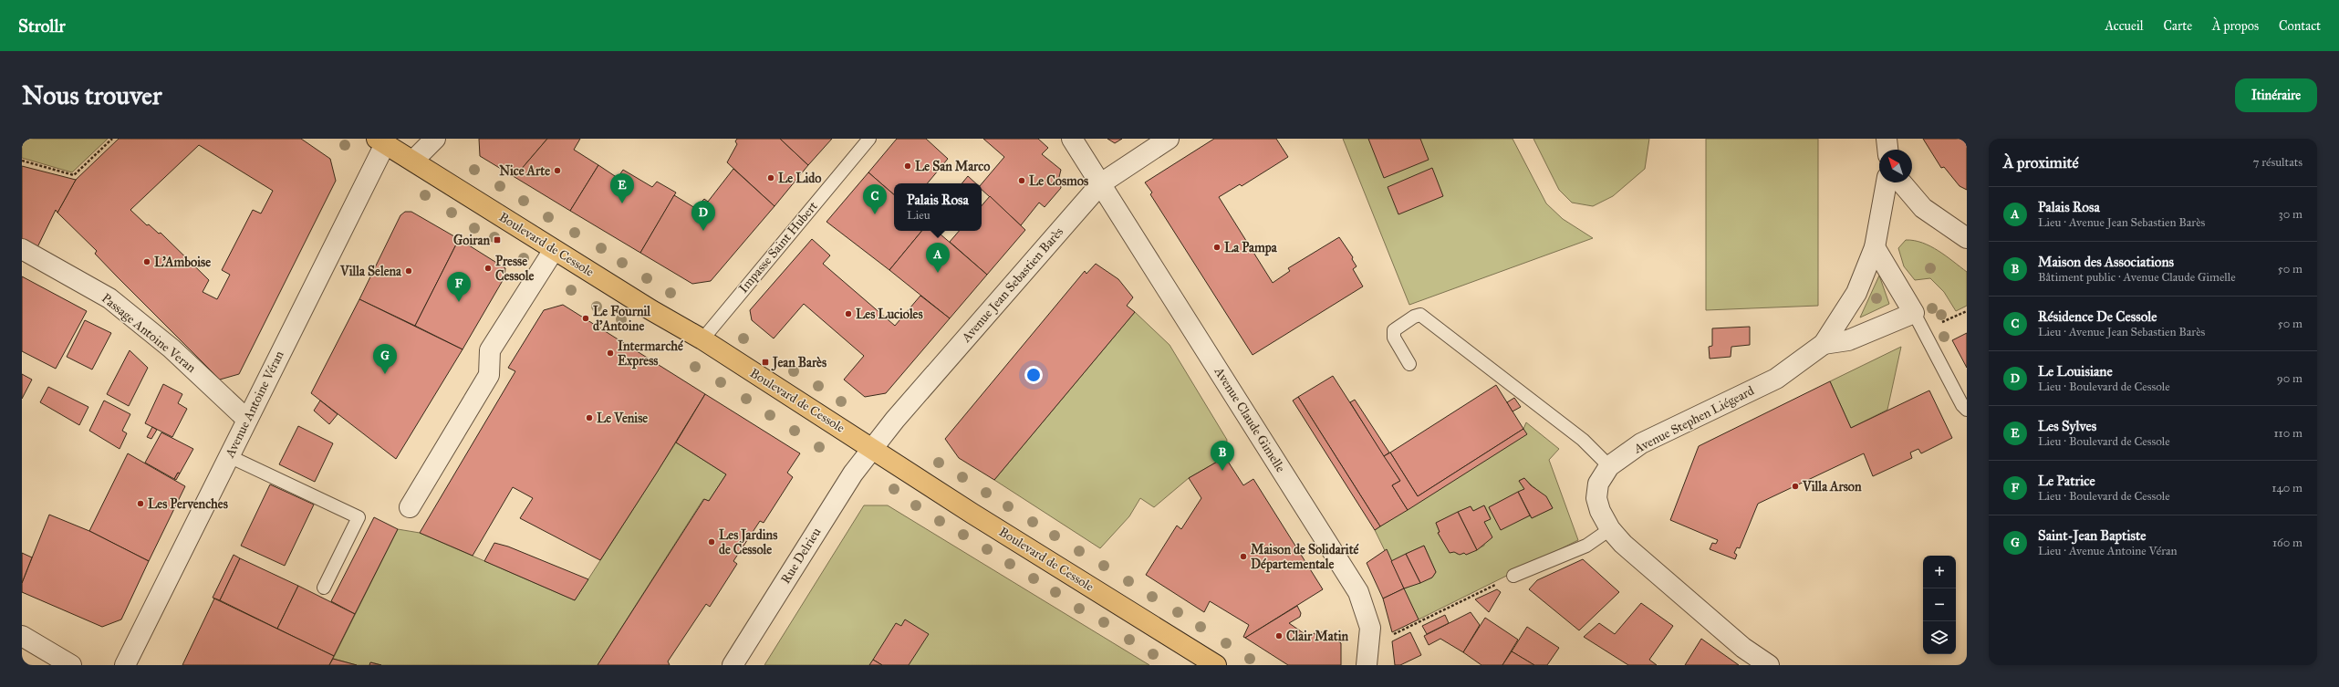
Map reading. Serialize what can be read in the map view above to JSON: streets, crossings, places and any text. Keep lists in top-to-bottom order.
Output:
{
  "streets": {
    "main road": ["Boulevard de Cessole"],
    "street": [
      "Avenue Jean Sebastien Barès",
      "Passage Antoine Veran",
      "Avenue Antoine Véran",
      "Avenue Claude Gimelle",
      "Avenue Stephen Liégeard",
      "Rue Delrieu"
    ],
    "lane": ["Impasse Saint Hubert"]
  },
  "crossings": [
    ["Boulevard de Cessole", "Impasse Saint Hubert"],
    ["Boulevard de Cessole", "Avenue Jean Sebastien Barès"],
    ["Boulevard de Cessole", "Avenue Antoine Véran"],
    ["Boulevard de Cessole", "Rue Delrieu"],
    ["Avenue Jean Sebastien Barès", "Avenue Claude Gimelle"],
    ["Avenue Jean Sebastien Barès", "Rue Delrieu"],
    ["Passage Antoine Veran", "Avenue Antoine Véran"]
  ],
  "places": {
    "other": [
      "Le San Marco",
      "Nice Arte",
      "Le Lido",
      "Le Cosmos",
      "La Pampa",
      "L'Amboise",
      "Presse Cessole",
      "Villa Selena",
      "Les Lucioles",
      "Le Fournil d'Antoine",
      "Intermarché Express",
      "Le Venise",
      "Villa Arson",
      "Les Pervenches",
      "Les Jardins de Cessole",
      "Maison de Solidarité Départementale",
      "Clair Matin"
    ],
    "transit": ["Goiran", "Jean Barès"]
  },
  "north": "top left",
  "page": {
    "header": "Strollr",
    "nav": [
      "Accueil",
      "Carte",
      "À propos",
      "Contact"
    ],
    "buttons": "Itinéraire",
    "title": "Nous trouver",
    "heading": ["À proximité", "7 résultats"],
    "pins": [
      "E",
      "C",
      "D",
      "A",
      "F",
      "G",
      "B"
    ],
    "popup": ["Palais Rosa", "Lieu"],
    "list": [
      {
        "mark": "A",
        "name": "Palais Rosa",
        "note": "Lieu · Avenue Jean Sebastien Barès",
        "value": "30 m"
      },
      {
        "mark": "B",
        "name": "Maison des Associations",
        "note": "Bâtiment public · Avenue Claude Gimelle",
        "value": "50 m"
      },
      {
        "mark": "C",
        "name": "Résidence De Cessole",
        "note": "Lieu · Avenue Jean Sebastien Barès",
        "value": "50 m"
      },
      {
        "mark": "D",
        "name": "Le Louisiane",
        "note": "Lieu · Boulevard de Cessole",
        "value": "90 m"
      },
      {
        "mark": "E",
        "name": "Les Sylves",
        "note": "Lieu · Boulevard de Cessole",
        "value": "110 m"
      },
      {
        "mark": "F",
        "name": "Le Patrice",
        "note": "Lieu · Boulevard de Cessole",
        "value": "140 m"
      },
      {
        "mark": "G",
        "name": "Saint-Jean Baptiste",
        "note": "Lieu · Avenue Antoine Véran",
        "value": "160 m"
      }
    ],
    "map_buttons": ["+", "−"]
  }
}
